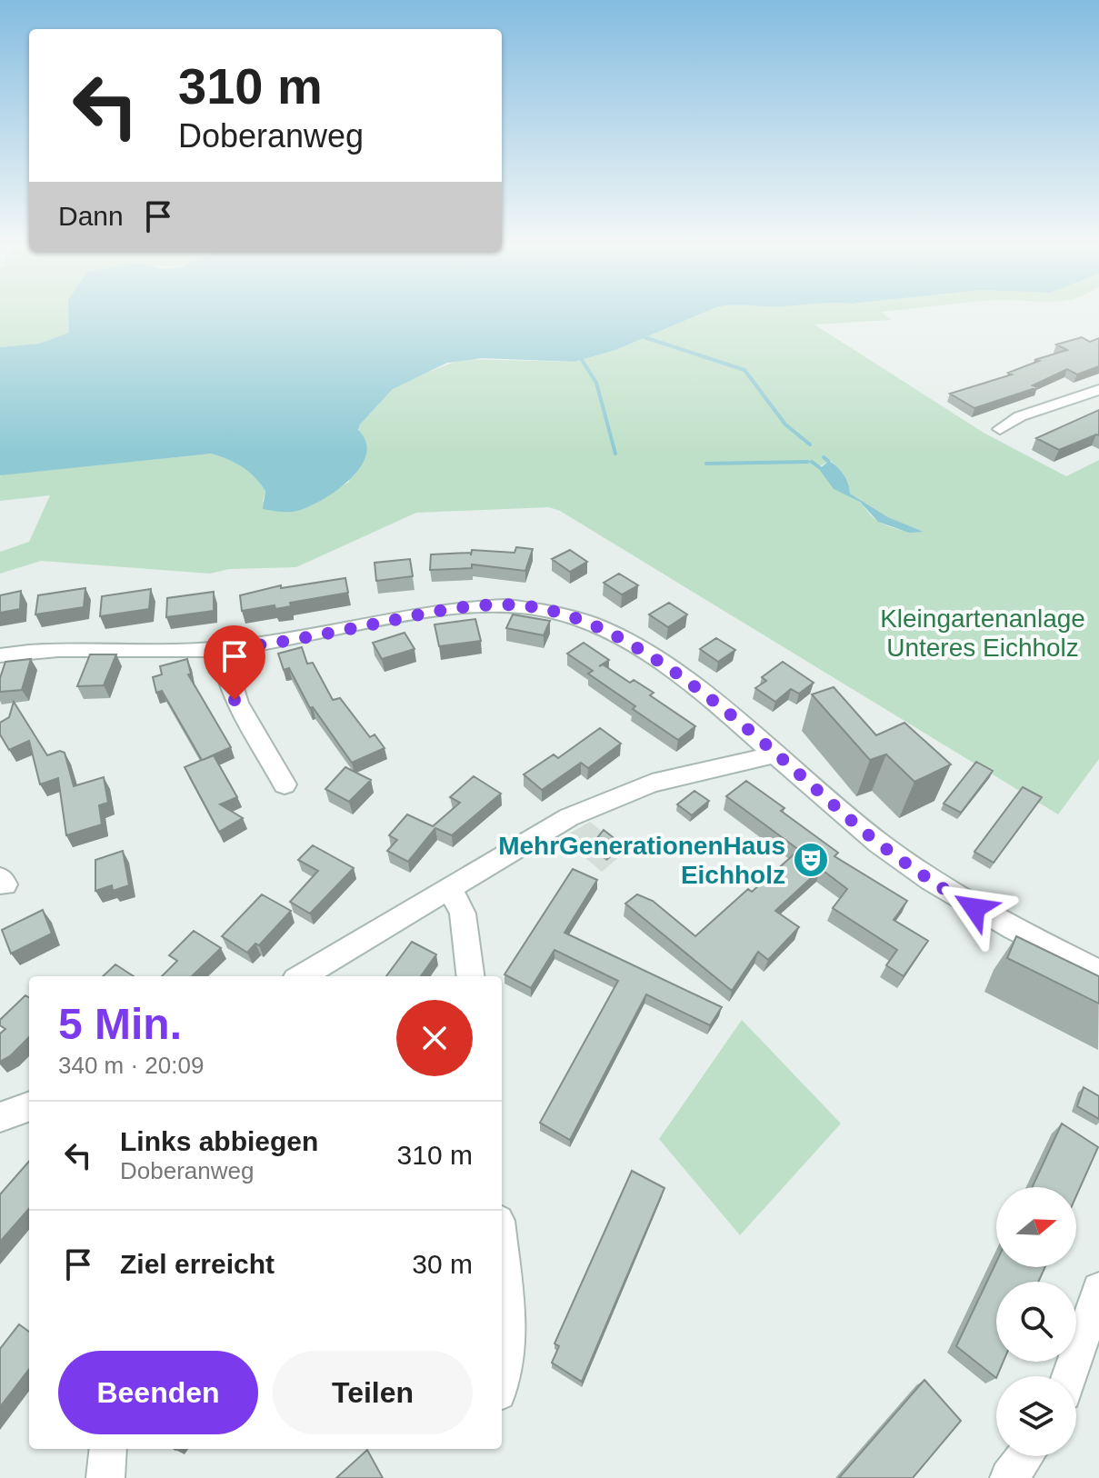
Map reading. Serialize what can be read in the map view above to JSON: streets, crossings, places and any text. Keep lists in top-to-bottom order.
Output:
{
  "parks": ["Kleingartenanlage Unteres Eichholz"],
  "places": {
    "theatre": ["MehrGenerationenHaus Eichholz"]
  },
  "north": "right",
  "page": {
    "turn": ["310 m", "Doberanweg"],
    "then": "Dann",
    "heading": ["5 Min.", "340 m · 20:09"],
    "list": [
      {
        "name": "Links abbiegen",
        "note": "Doberanweg",
        "value": "310 m"
      },
      {
        "name": "Ziel erreicht",
        "value": "30 m"
      }
    ],
    "buttons": ["Beenden", "Teilen"]
  }
}
